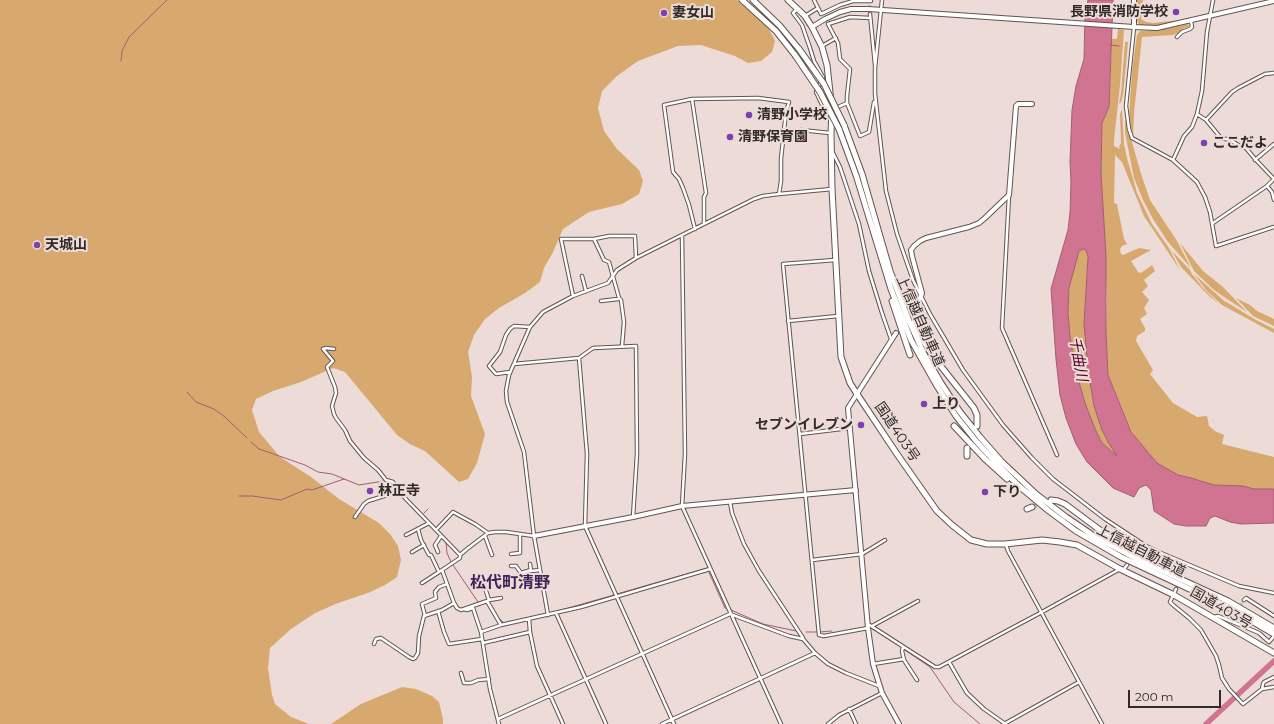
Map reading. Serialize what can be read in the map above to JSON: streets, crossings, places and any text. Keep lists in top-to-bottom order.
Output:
{
  "streets": {
    "highway": ["上信越自動車道", "国道403号"]
  },
  "districts": ["松代町清野"],
  "water": ["千曲川"],
  "places": [
    "長野県消防学校",
    "妻女山",
    "清野小学校",
    "清野保育園",
    "ここだよ",
    "天城山",
    "上り",
    "セブンイレブン",
    "林正寺",
    "下り"
  ],
  "scale_bar": "200 m"
}
